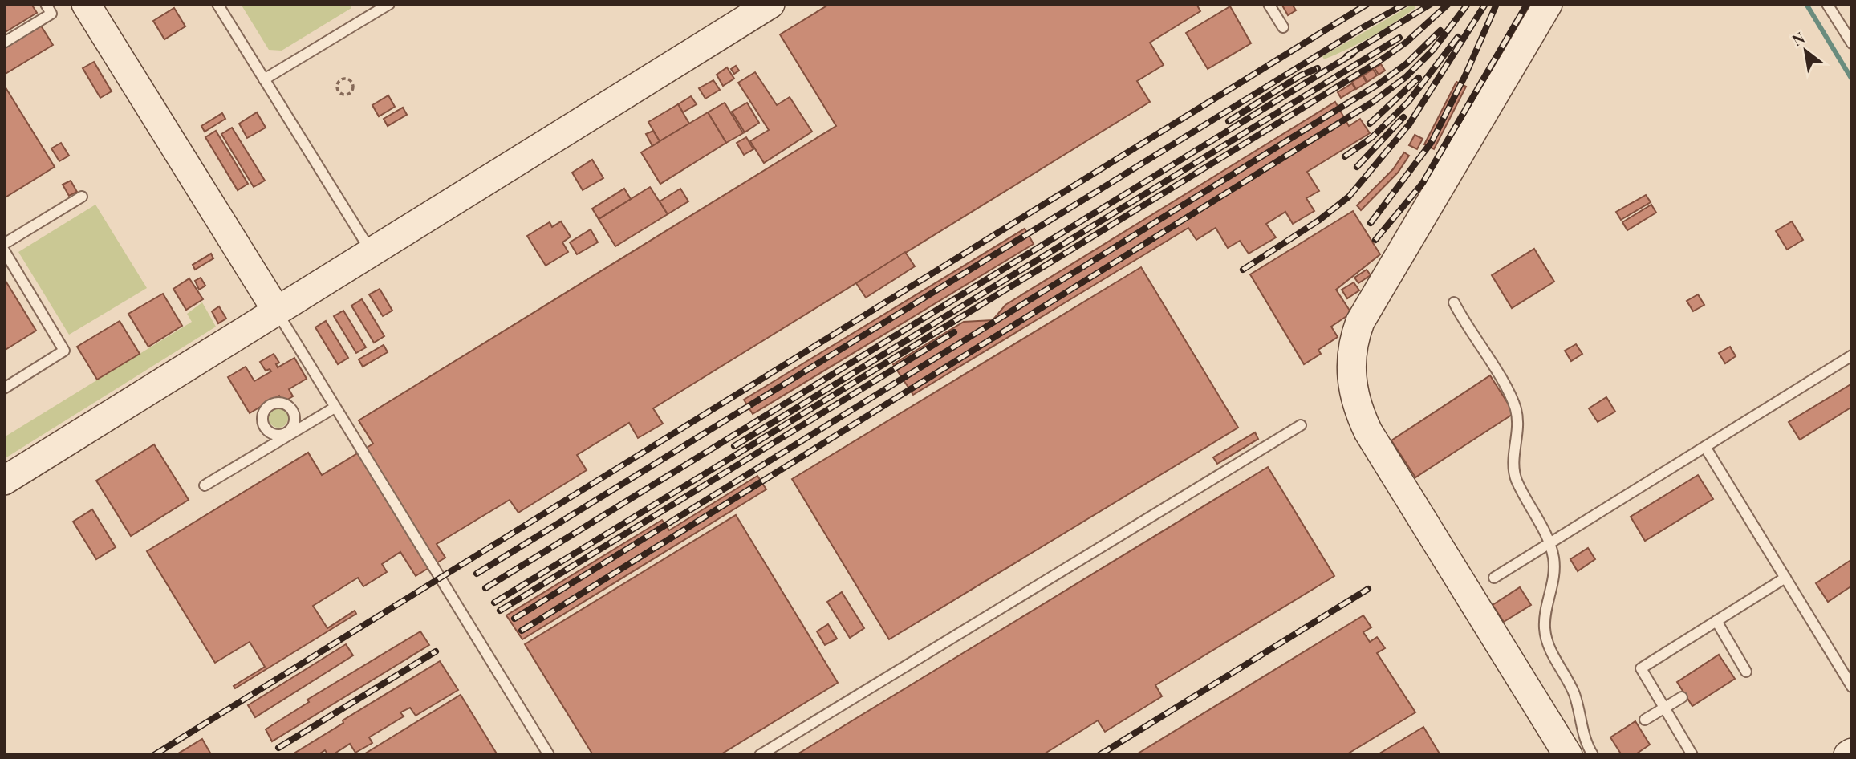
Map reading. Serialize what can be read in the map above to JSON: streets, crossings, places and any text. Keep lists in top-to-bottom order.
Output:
{
  "north": "top left"
}
